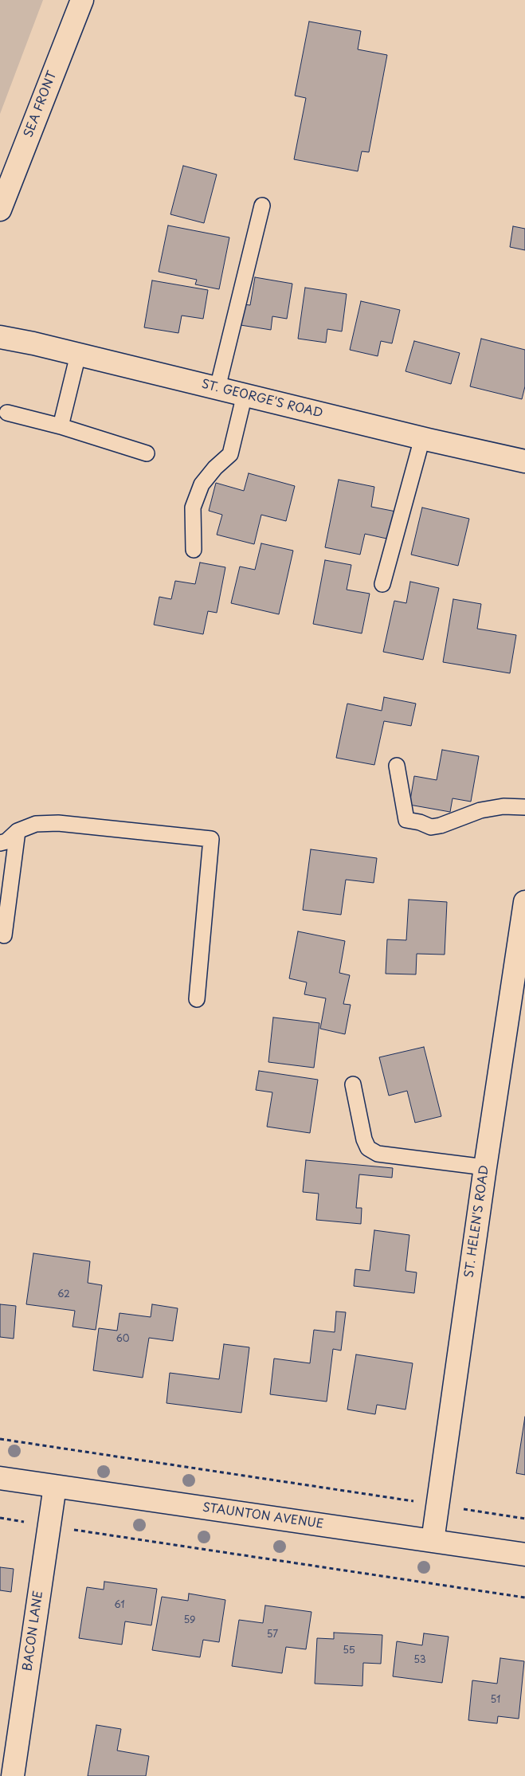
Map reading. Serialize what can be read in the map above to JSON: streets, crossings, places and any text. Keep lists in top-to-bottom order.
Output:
{
  "streets": {
    "street": [
      "SEA FRONT",
      "ST. GEORGE'S ROAD",
      "ST. HELEN'S ROAD",
      "STAUNTON AVENUE",
      "BACON LANE"
    ]
  },
  "crossings": [
    ["ST. HELEN'S ROAD", "STAUNTON AVENUE"],
    ["STAUNTON AVENUE", "BACON LANE"]
  ],
  "house_numbers": [
    "62",
    "60",
    "61",
    "59",
    "57",
    "55",
    "53",
    "51"
  ]
}
